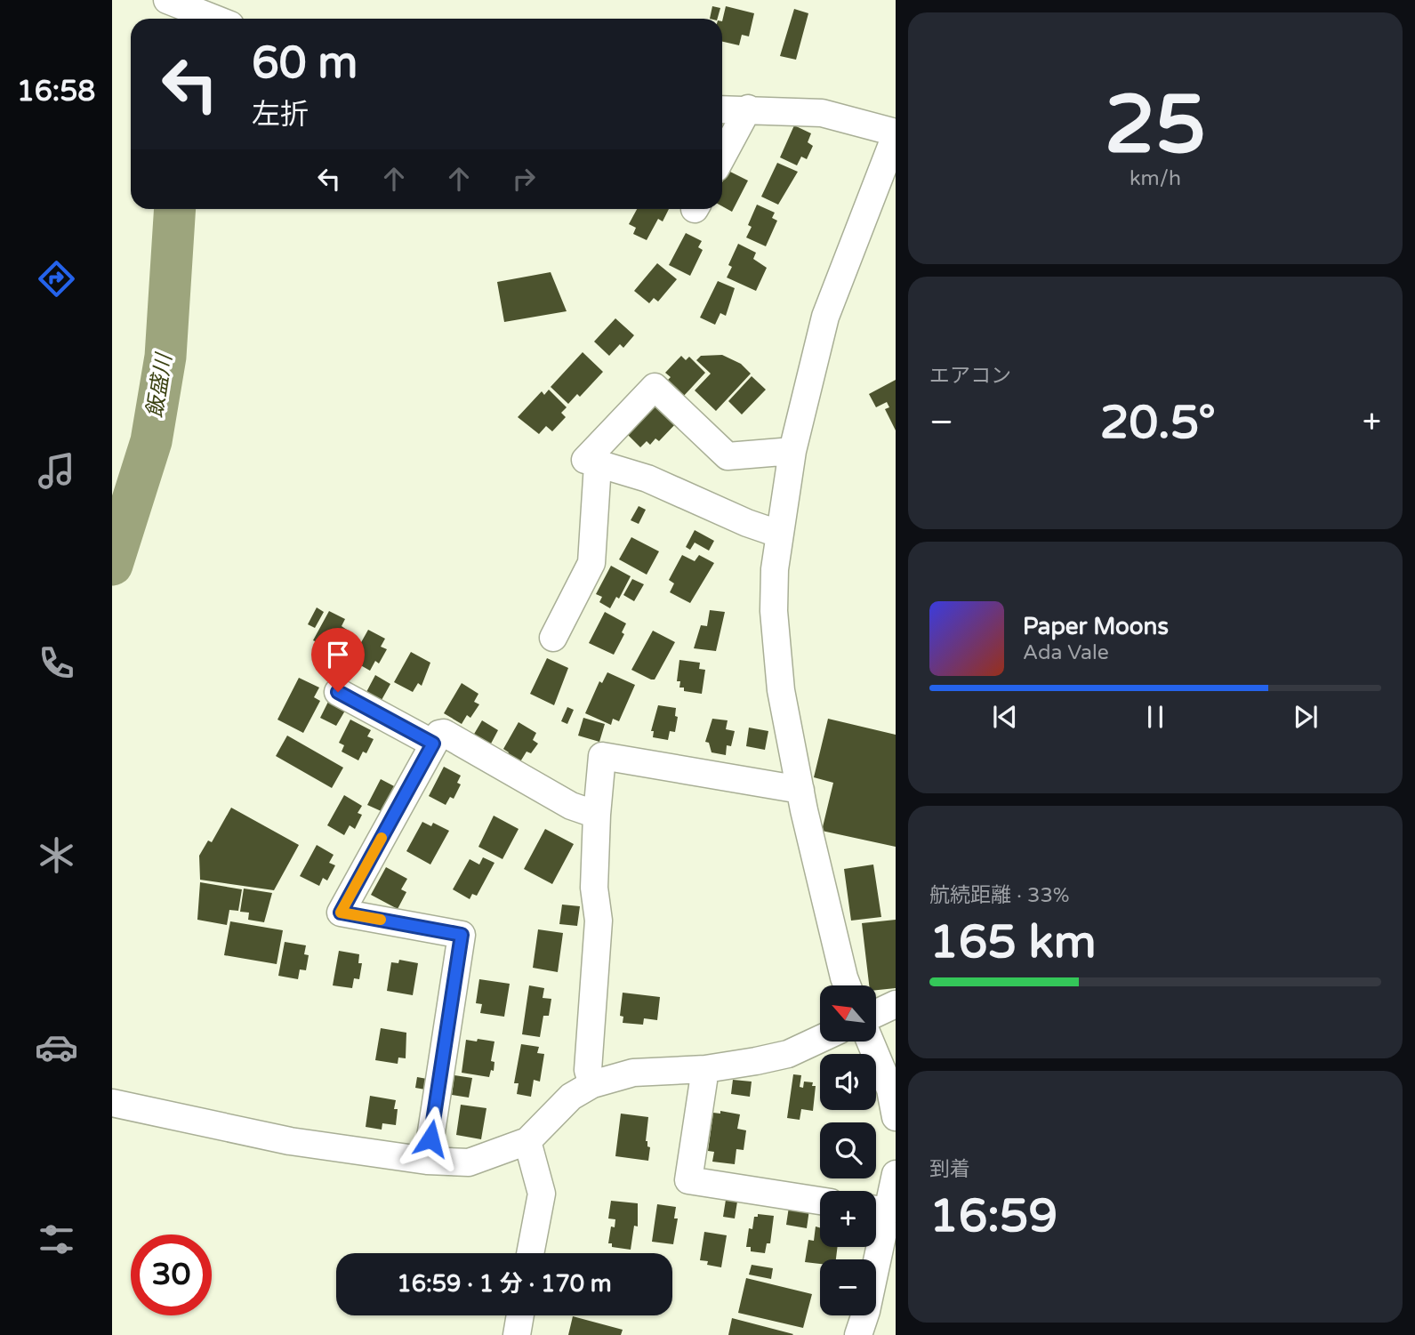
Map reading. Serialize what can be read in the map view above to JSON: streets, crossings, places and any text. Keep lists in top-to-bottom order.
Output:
{
  "water": ["飯盛川"],
  "north": "top left",
  "page": {
    "tabs": "16:58",
    "tile": [
      ["25", "km/h"],
      "エアコン",
      ["航続距離 · 33%", "165 km"],
      ["到着", "16:59"]
    ],
    "turn": ["60 m", "左折"],
    "heat": ["−", "20.5°", "+"],
    "song": ["Paper Moons", "Ada Vale"],
    "map_buttons": ["+", "−"],
    "limit": "30",
    "trip": "16:59 · 1 分 · 170 m"
  }
}
